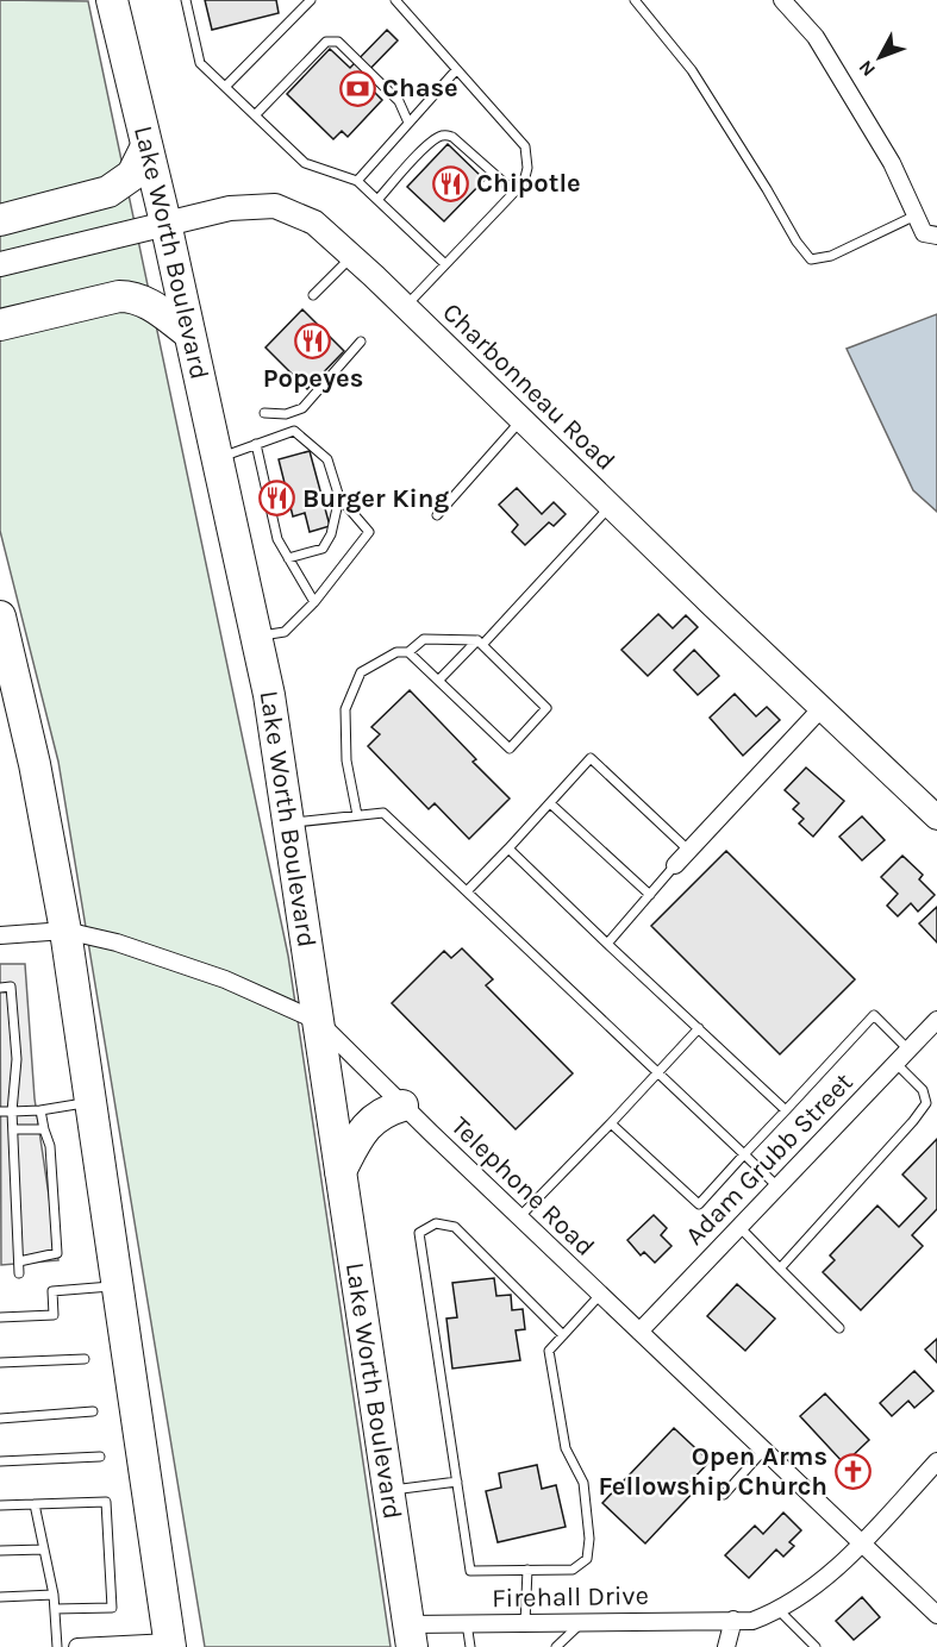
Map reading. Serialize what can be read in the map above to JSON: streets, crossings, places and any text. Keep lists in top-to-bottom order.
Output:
{
  "streets": {
    "highway": ["Lake Worth Boulevard"],
    "street": [
      "Charbonneau Road",
      "Adam Grubb Street",
      "Telephone Road",
      "Firehall Drive"
    ]
  },
  "crossings": [
    ["Lake Worth Boulevard", "Charbonneau Road"],
    ["Lake Worth Boulevard", "Telephone Road"],
    ["Lake Worth Boulevard", "Firehall Drive"],
    ["Adam Grubb Street", "Telephone Road"],
    ["Telephone Road", "Firehall Drive"]
  ],
  "places": {
    "bank": ["Chase"],
    "restaurant": ["Chipotle", "Popeyes", "Burger King"],
    "church": ["Open Arms Fellowship Church"]
  },
  "north": "bottom left"
}
